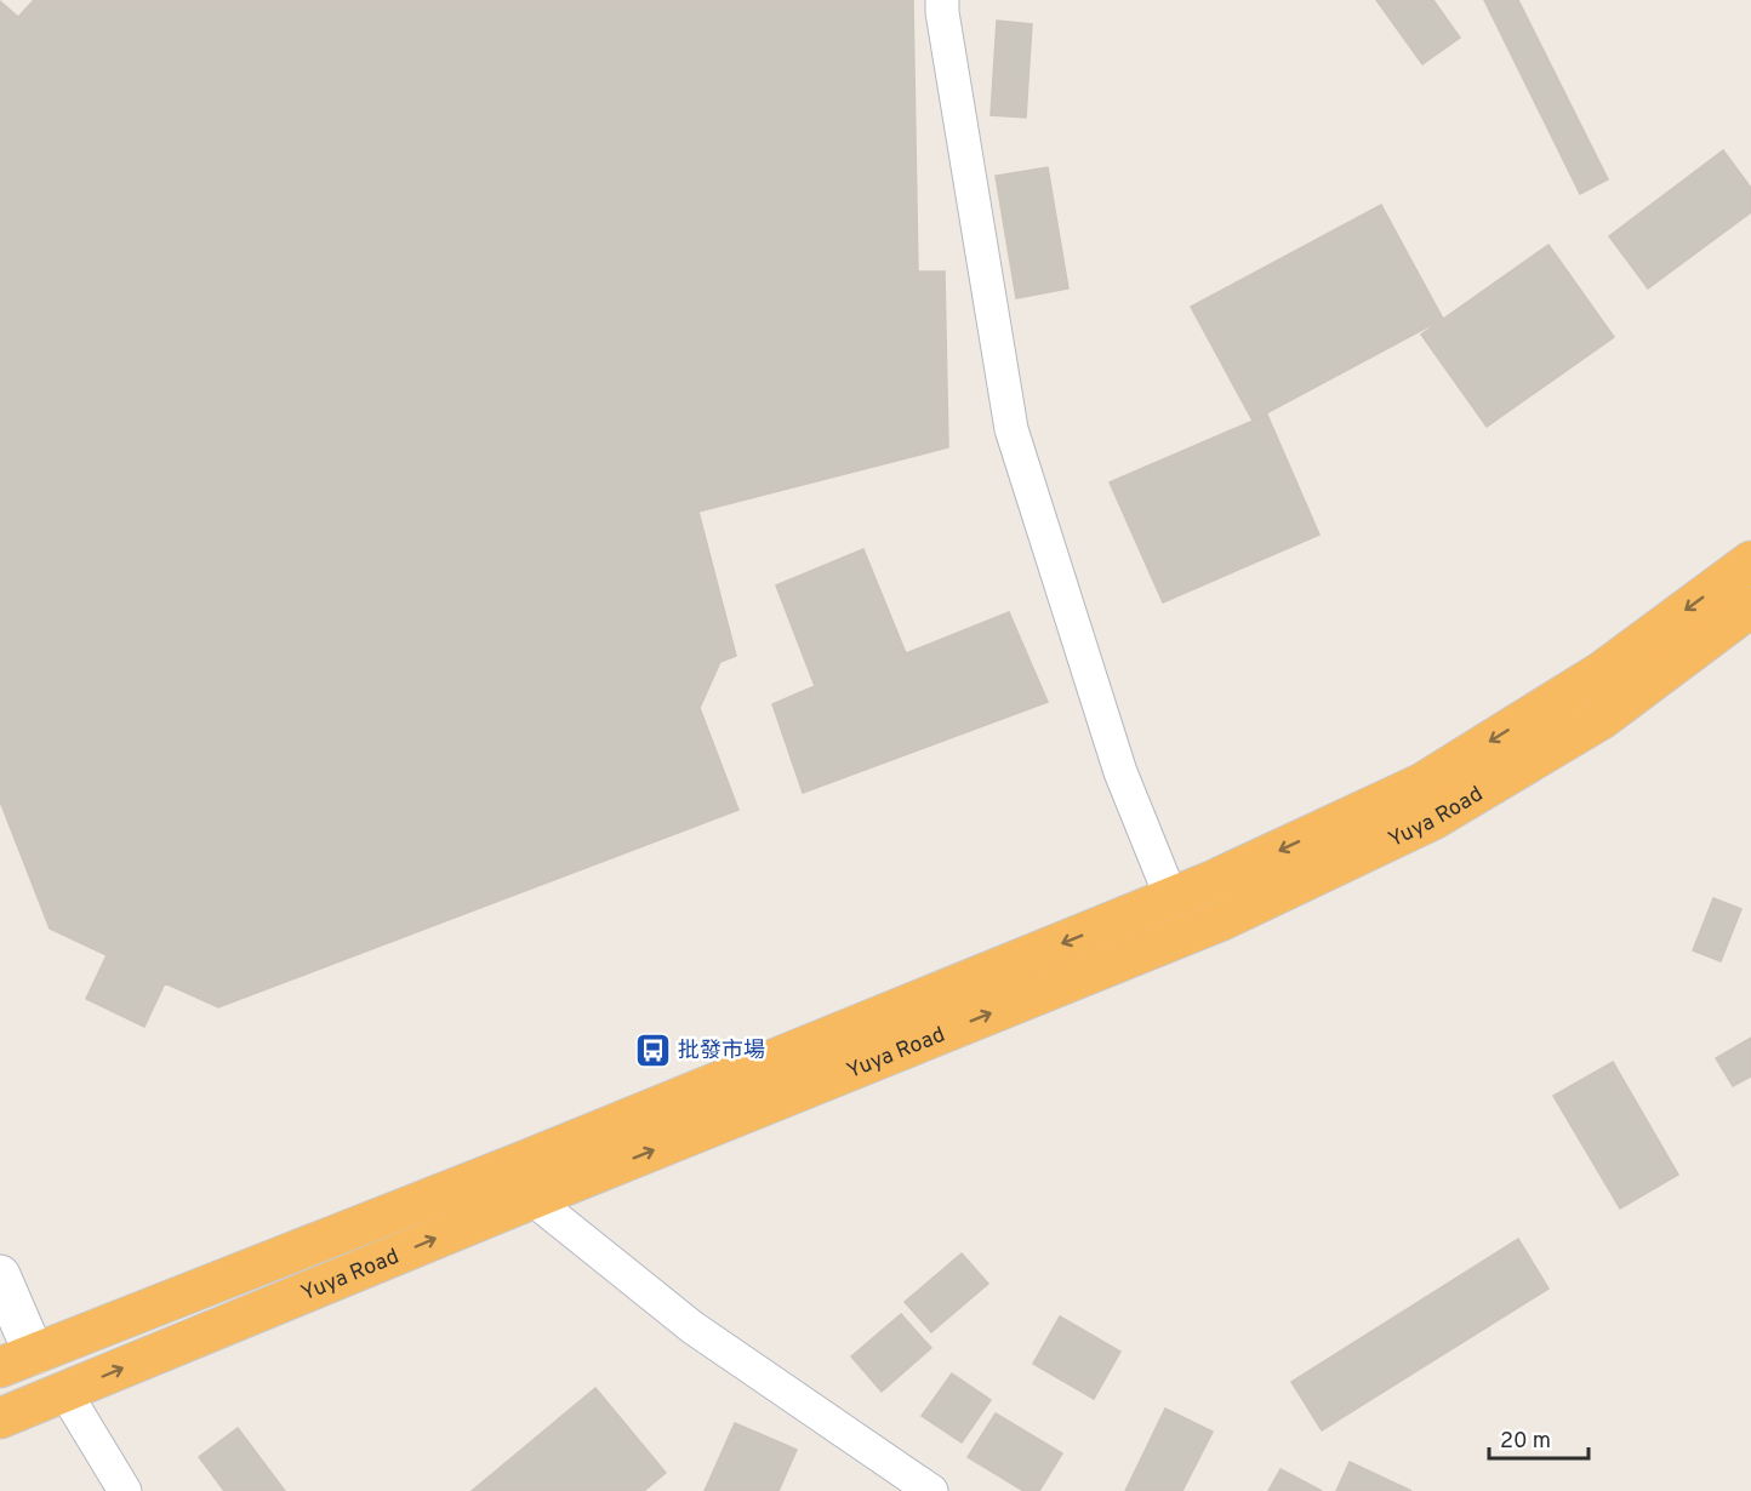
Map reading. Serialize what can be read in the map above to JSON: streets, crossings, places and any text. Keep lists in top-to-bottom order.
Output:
{
  "streets": {
    "highway": ["Yuya Road"]
  },
  "places": {
    "bus stop": ["批發市場"]
  },
  "scale_bar": "20 m"
}
